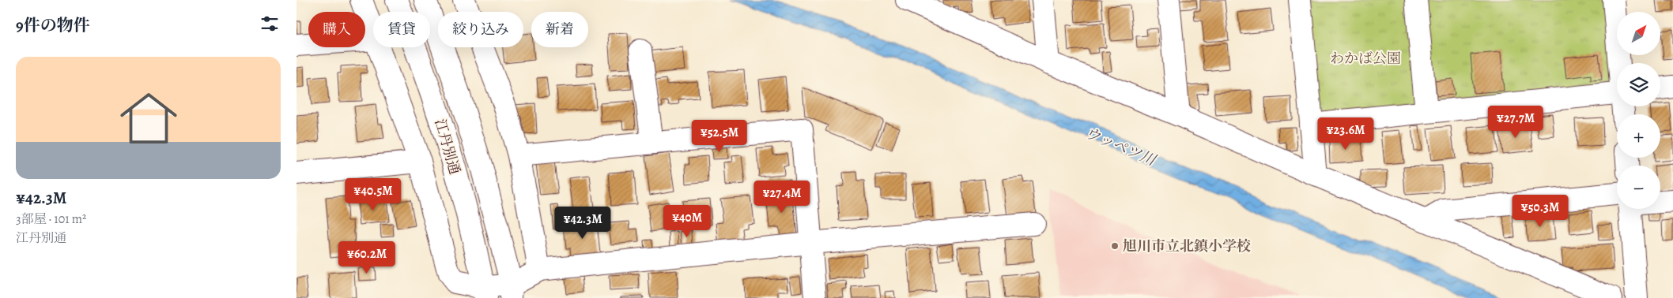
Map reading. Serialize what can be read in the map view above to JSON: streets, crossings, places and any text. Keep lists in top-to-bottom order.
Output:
{
  "streets": {
    "street": ["江丹別通"]
  },
  "water": ["ウッペツ川"],
  "parks": ["わかば公園"],
  "places": ["旭川市立北鎮小学校"],
  "north": "top right",
  "page": {
    "heading": "9件の物件",
    "map_buttons": ["+", "−"],
    "chip": [
      "購入",
      "賃貸",
      "絞り込み",
      "新着"
    ],
    "list": [
      {
        "name": "¥42.3M",
        "note": "3部屋 · 101 m² · 江丹別通"
      }
    ],
    "price": [
      "¥27.7M",
      "¥23.6M",
      "¥52.5M",
      "¥40.5M",
      "¥27.4M",
      "¥50.3M",
      "¥40M",
      "¥42.3M",
      "¥60.2M"
    ]
  }
}
